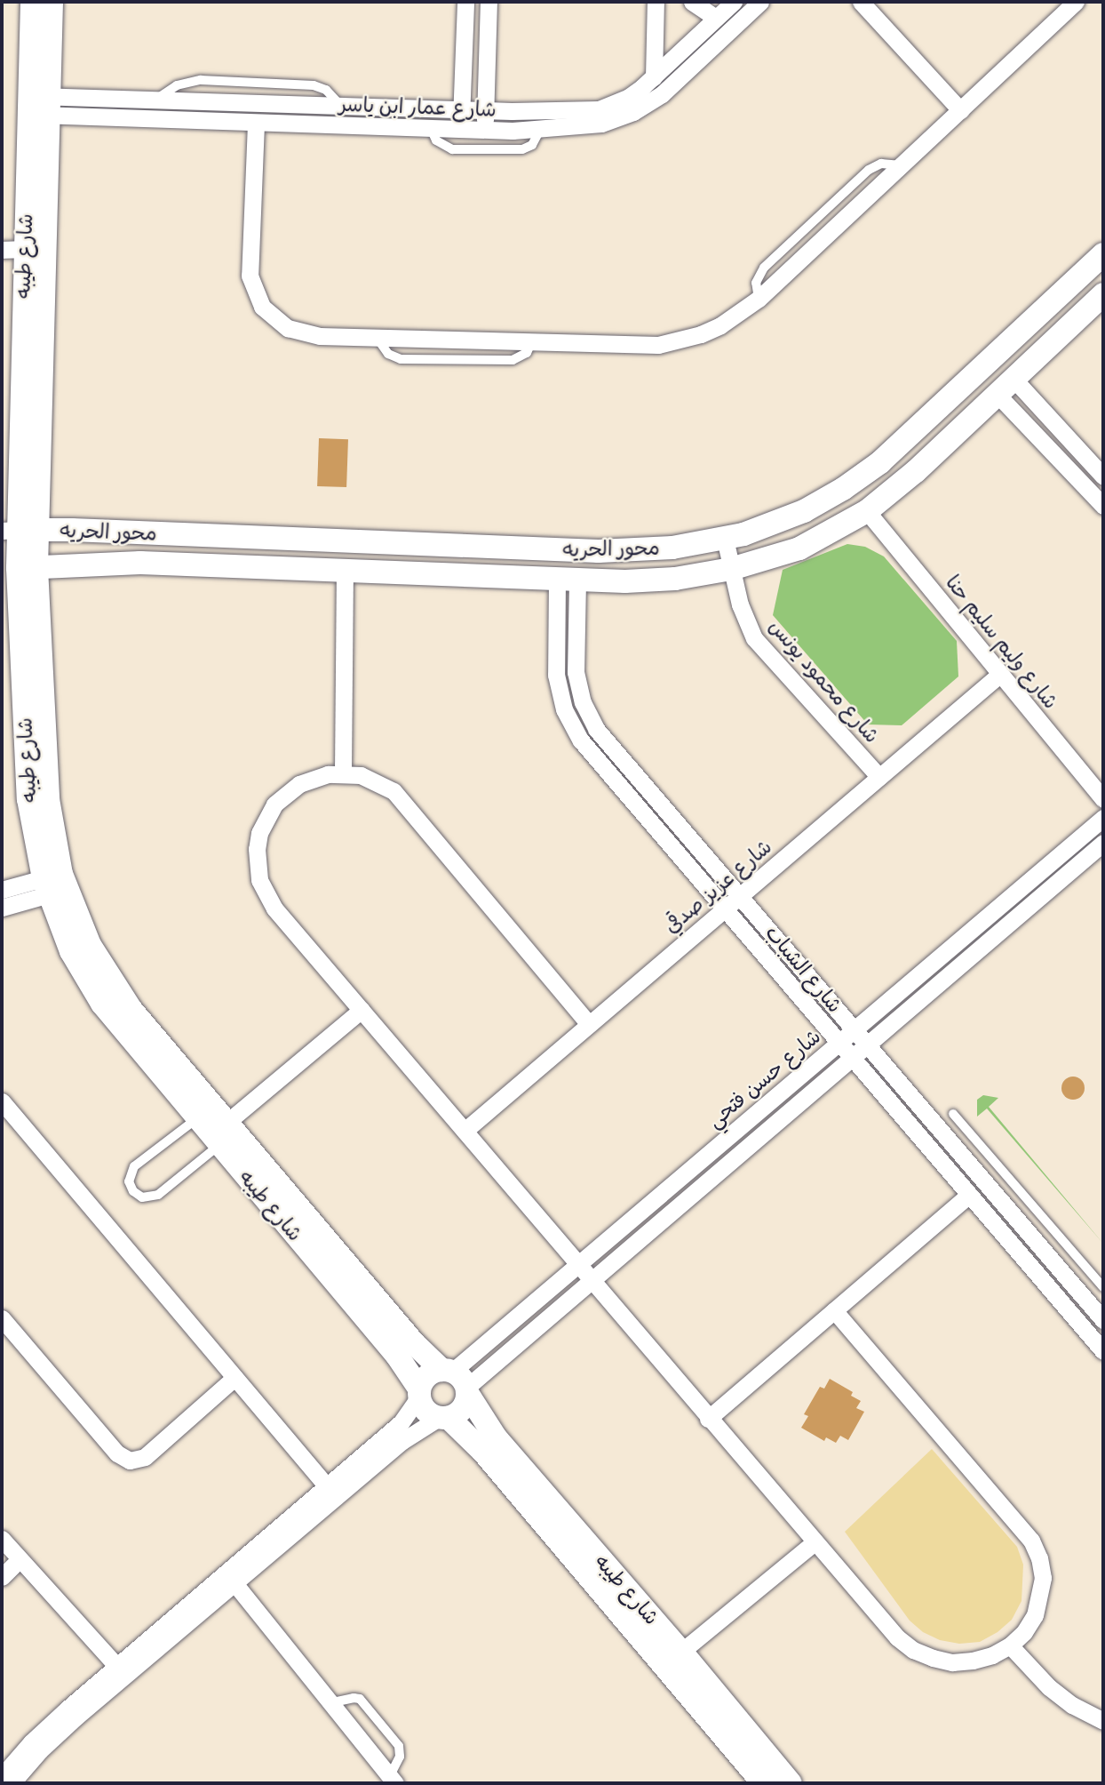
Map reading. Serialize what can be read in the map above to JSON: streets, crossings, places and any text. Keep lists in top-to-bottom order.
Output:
{
  "streets": {
    "main road": ["شارع طيبه", "محور الحريه"],
    "street": [
      "شارع عمار ابن ياسر",
      "شارع وليم سليم حنا",
      "شارع محمود يونس",
      "شارع عزيز صدقي",
      "شارع الشباب",
      "شارع حسن فتحي"
    ]
  },
  "crossings": [
    ["شارع عمار ابن ياسر", "شارع طيبه"],
    ["شارع طيبه", "محور الحريه"],
    ["شارع طيبه", "شارع حسن فتحي"],
    ["محور الحريه", "شارع وليم سليم حنا"],
    ["محور الحريه", "شارع محمود يونس"],
    ["محور الحريه", "شارع الشباب"],
    ["شارع وليم سليم حنا", "شارع عزيز صدقي"],
    ["شارع محمود يونس", "شارع عزيز صدقي"],
    ["شارع عزيز صدقي", "شارع الشباب"],
    ["شارع الشباب", "شارع حسن فتحي"]
  ]
}
